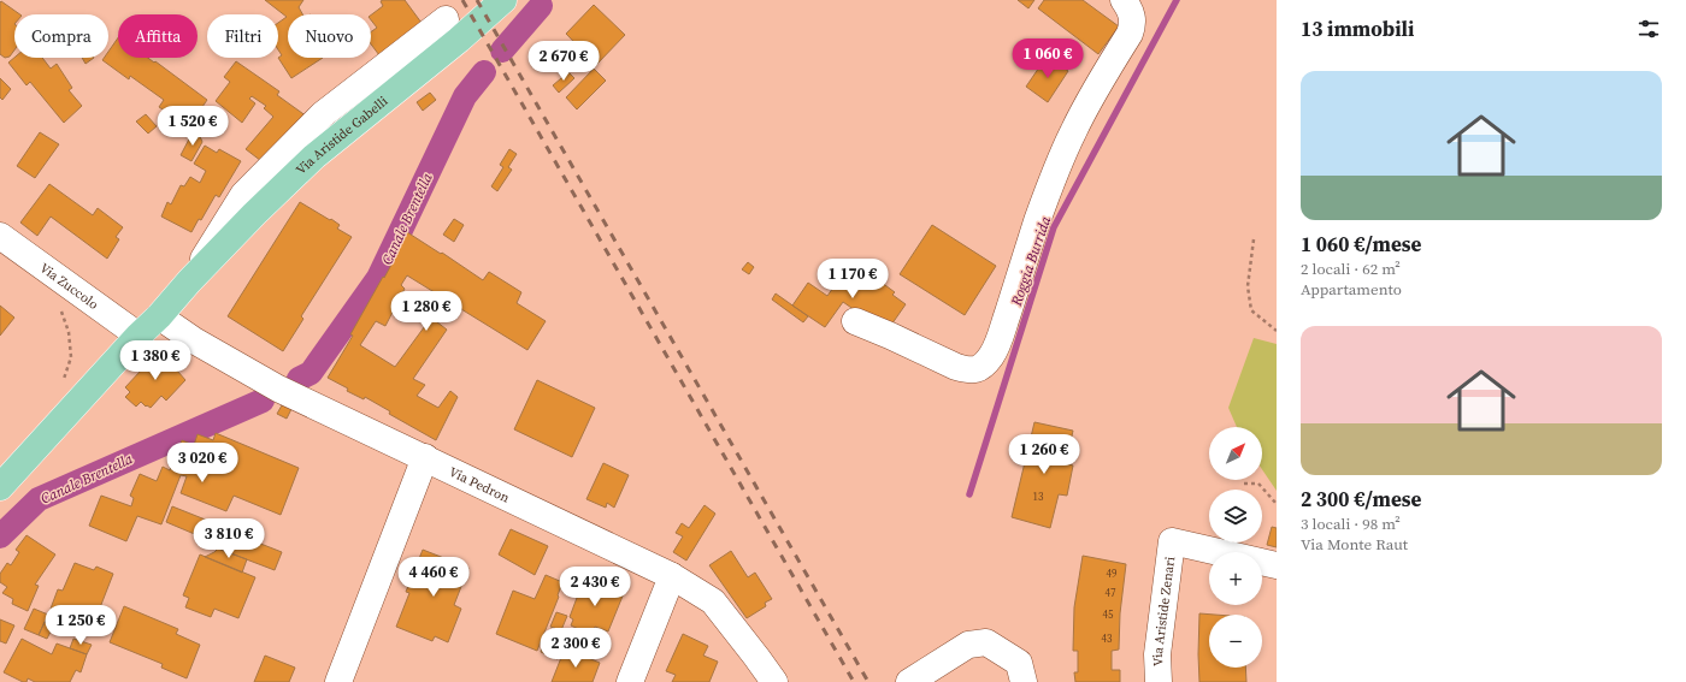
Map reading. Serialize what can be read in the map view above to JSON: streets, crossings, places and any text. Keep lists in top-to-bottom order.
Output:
{
  "streets": {
    "main road": ["Via Aristide Gabelli"],
    "street": ["Via Zuccolo", "Via Pedron", "Via Aristide Zenari"]
  },
  "crossings": [
    ["Via Aristide Gabelli", "Via Zuccolo"],
    ["Via Aristide Gabelli", "Via Pedron"]
  ],
  "water": ["Canale Brentella", "Roggia Burrida"],
  "house_numbers": [
    "13",
    "49",
    "47",
    "45",
    "43"
  ],
  "north": "top right",
  "page": {
    "heading": "13 immobili",
    "chip": [
      "Compra",
      "Affitta",
      "Filtri",
      "Nuovo"
    ],
    "price": [
      "1 060 €",
      "2 670 €",
      "1 520 €",
      "1 170 €",
      "1 280 €",
      "1 380 €",
      "1 260 €",
      "3 020 €",
      "3 810 €",
      "4 460 €",
      "2 430 €",
      "1 250 €",
      "2 300 €"
    ],
    "list": [
      {
        "name": "1 060 €/mese",
        "note": "2 locali · 62 m² · Appartamento"
      },
      {
        "name": "2 300 €/mese",
        "note": "3 locali · 98 m² · Via Monte Raut"
      }
    ],
    "map_buttons": ["+", "−"]
  }
}
